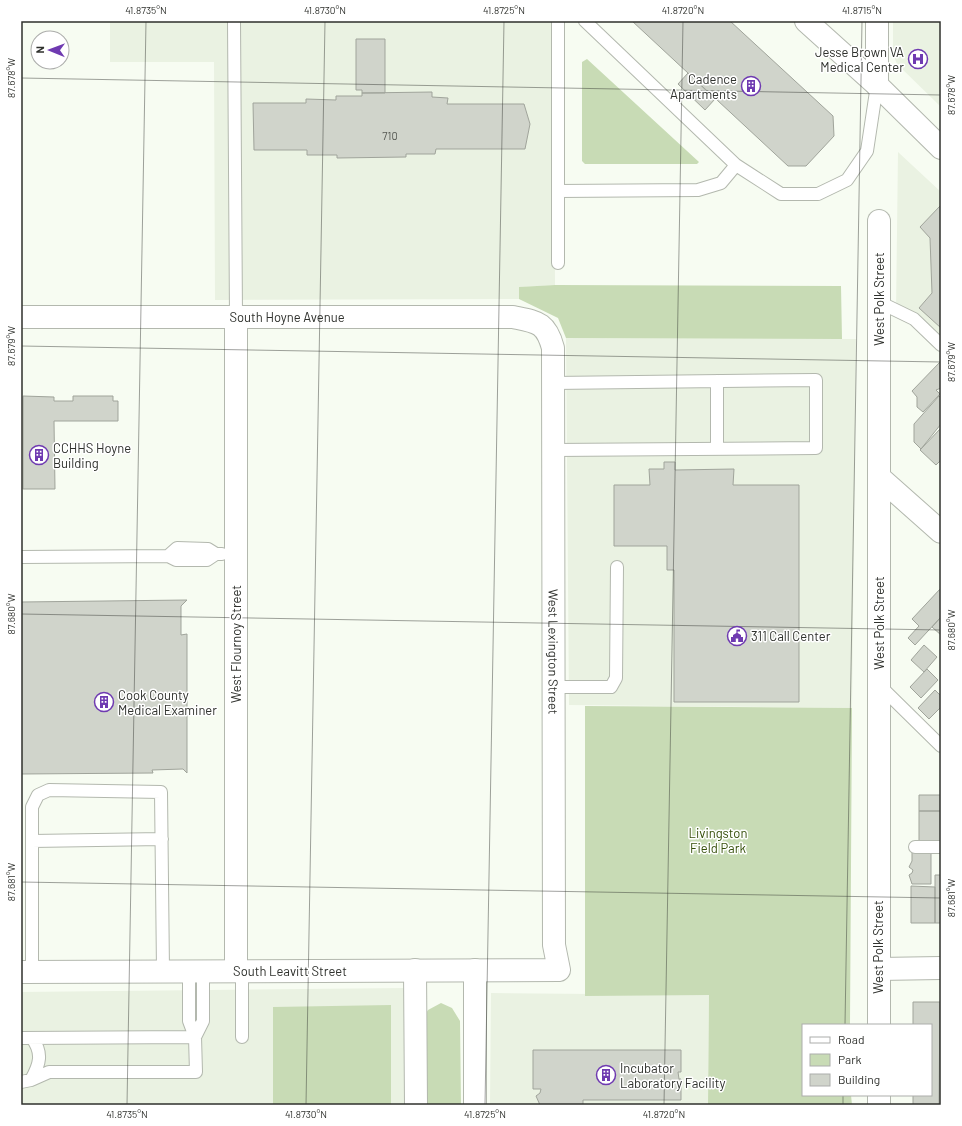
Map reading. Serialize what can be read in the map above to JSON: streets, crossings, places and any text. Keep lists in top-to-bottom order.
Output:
{
  "streets": {
    "street": [
      "West Polk Street",
      "South Hoyne Avenue",
      "West Flournoy Street",
      "West Lexington Street",
      "South Leavitt Street"
    ]
  },
  "crossings": [
    ["South Hoyne Avenue", "West Flournoy Street"],
    ["South Hoyne Avenue", "West Lexington Street"],
    ["West Flournoy Street", "South Leavitt Street"],
    ["West Lexington Street", "South Leavitt Street"]
  ],
  "parks": ["Livingston Field Park"],
  "places": {
    "hospital": ["Jesse Brown VA Medical Center"],
    "building": [
      "Cadence Apartments",
      "CCHHS Hoyne Building",
      "Cook County Medical Examiner",
      "Incubator Laboratory Facility"
    ],
    "public building": ["311 Call Center"]
  },
  "house_numbers": ["710"],
  "legend": ["Road", "Park", "Building"],
  "north": "left",
  "coordinates": [
    "41.8735°N",
    "41.8730°N",
    "41.8725°N",
    "41.8720°N",
    "41.8715°N",
    "87.678°W",
    "87.679°W",
    "87.680°W",
    "87.681°W"
  ]
}
